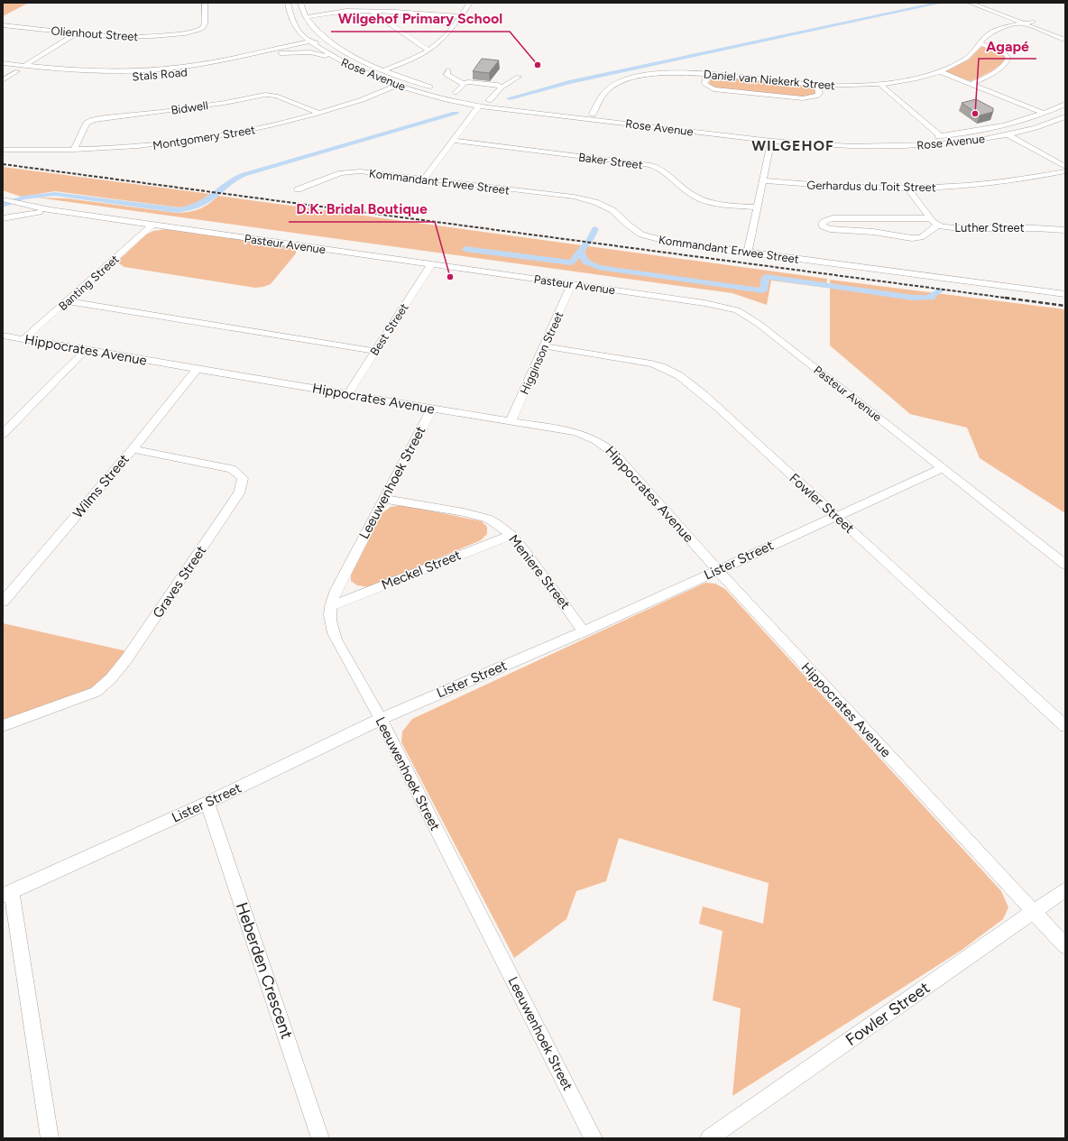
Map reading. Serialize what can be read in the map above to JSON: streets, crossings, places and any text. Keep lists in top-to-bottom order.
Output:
{
  "streets": {
    "street": [
      "Olienhout Street",
      "Stals Road",
      "Rose Avenue",
      "Daniel van Niekerk Street",
      "Bidwell",
      "Montgomery Street",
      "Baker Street",
      "Kommandant Erwee Street",
      "Gerhardus du Toit Street",
      "Luther Street",
      "Pasteur Avenue",
      "Banting Street",
      "Best Street",
      "Hippocrates Avenue",
      "Higginson Street",
      "Leeuwenhoek Street",
      "Wilms Street",
      "Fowler Street",
      "Lister Street",
      "Meckel Street",
      "Meniere Street",
      "Graves Street",
      "Heberden Crescent"
    ]
  },
  "crossings": [
    ["Stals Road", "Rose Avenue"],
    ["Rose Avenue", "Daniel van Niekerk Street"],
    ["Rose Avenue", "Montgomery Street"],
    ["Bidwell", "Montgomery Street"],
    ["Gerhardus du Toit Street", "Luther Street"],
    ["Pasteur Avenue", "Banting Street"],
    ["Pasteur Avenue", "Best Street"],
    ["Pasteur Avenue", "Higginson Street"],
    ["Pasteur Avenue", "Lister Street"],
    ["Banting Street", "Hippocrates Avenue"],
    ["Best Street", "Hippocrates Avenue"],
    ["Hippocrates Avenue", "Higginson Street"],
    ["Hippocrates Avenue", "Leeuwenhoek Street"],
    ["Hippocrates Avenue", "Wilms Street"],
    ["Hippocrates Avenue", "Fowler Street"],
    ["Hippocrates Avenue", "Lister Street"],
    ["Higginson Street", "Fowler Street"],
    ["Leeuwenhoek Street", "Lister Street"],
    ["Leeuwenhoek Street", "Meckel Street"],
    ["Leeuwenhoek Street", "Meniere Street"],
    ["Wilms Street", "Graves Street"],
    ["Fowler Street", "Lister Street"],
    ["Lister Street", "Meniere Street"],
    ["Lister Street", "Heberden Crescent"],
    ["Meckel Street", "Meniere Street"]
  ],
  "districts": ["WILGEHOF"],
  "places": ["Wilgehof Primary School", "Agapé", "D.K. Bridal Boutique"]
}
